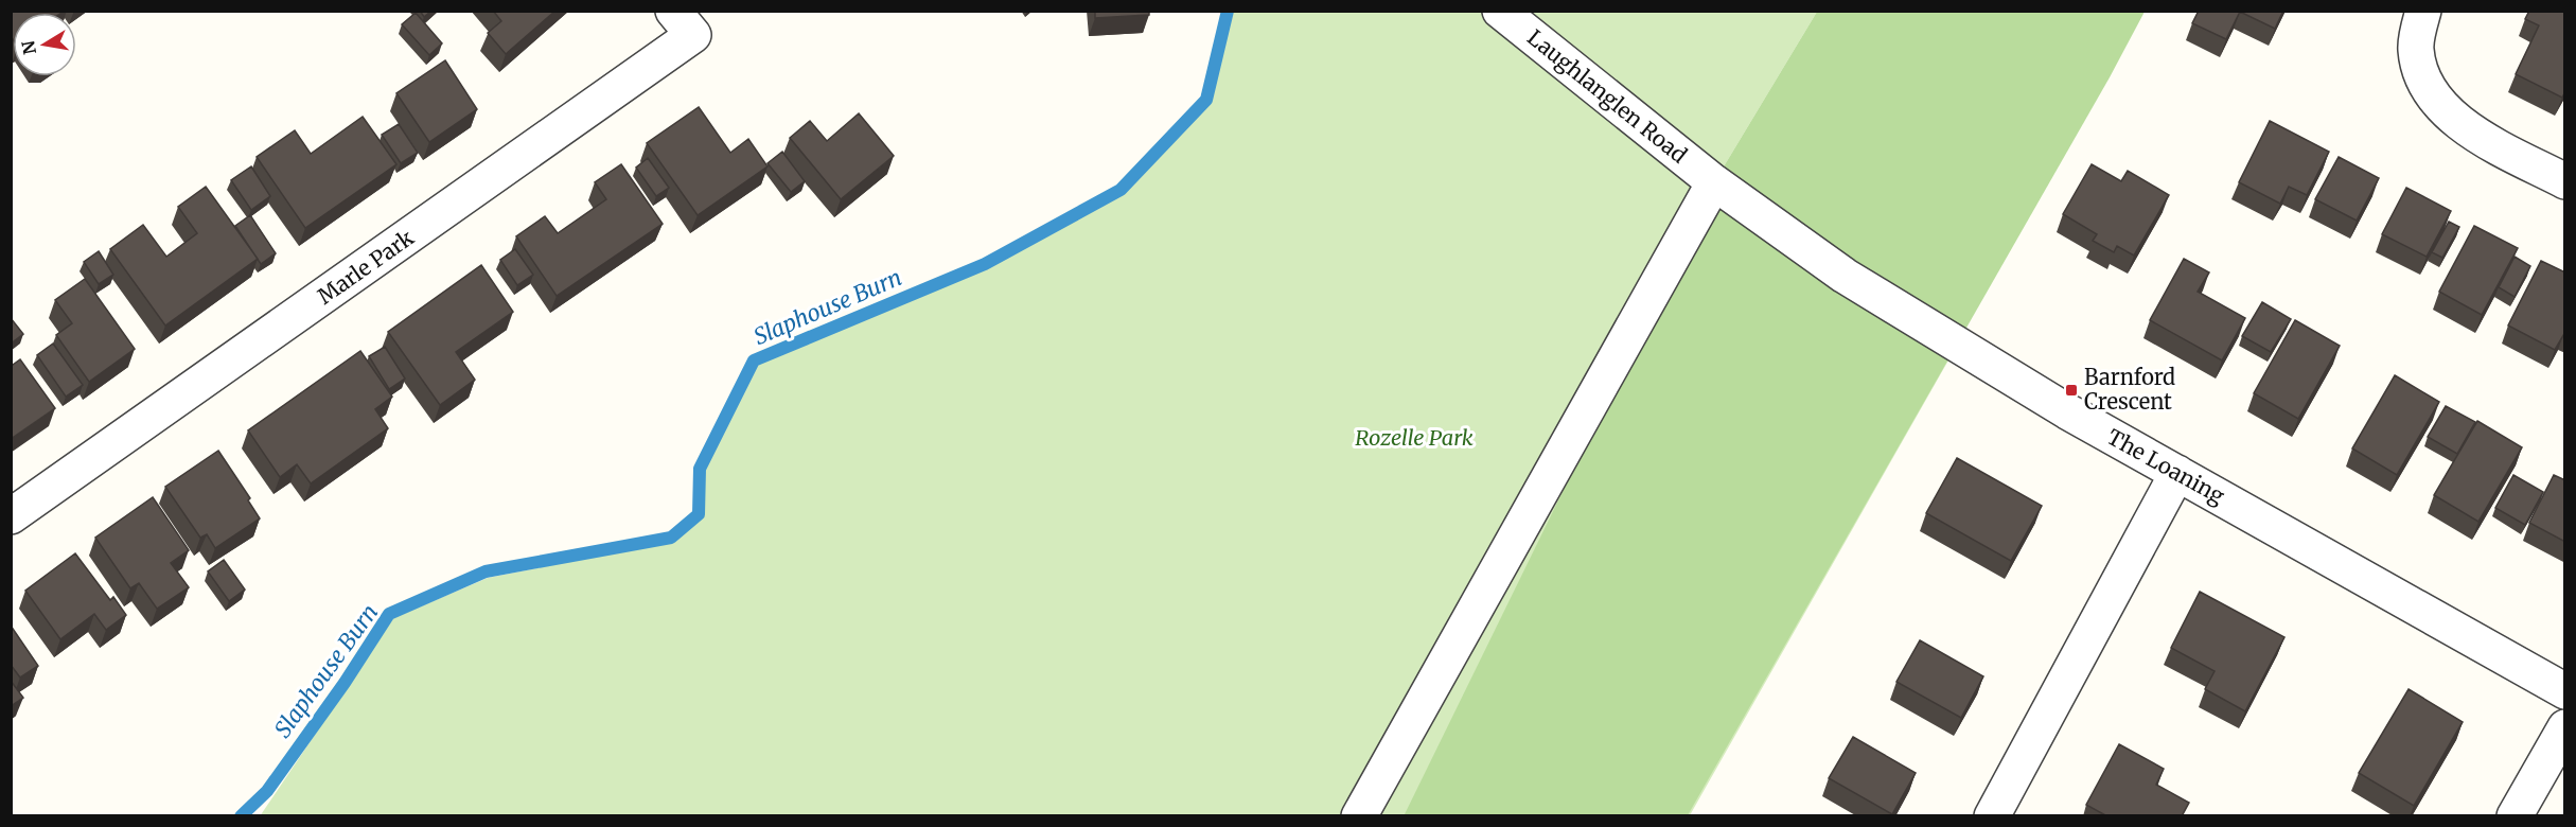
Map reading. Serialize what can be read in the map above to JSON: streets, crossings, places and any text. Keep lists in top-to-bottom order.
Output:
{
  "streets": {
    "street": ["Laughlanglen Road", "Marle Park", "The Loaning"]
  },
  "crossings": [
    ["Laughlanglen Road", "The Loaning"]
  ],
  "water": ["Slaphouse Burn"],
  "parks": ["Rozelle Park"],
  "places": {
    "transit": ["Barnford Crescent"]
  },
  "north": "left"
}
